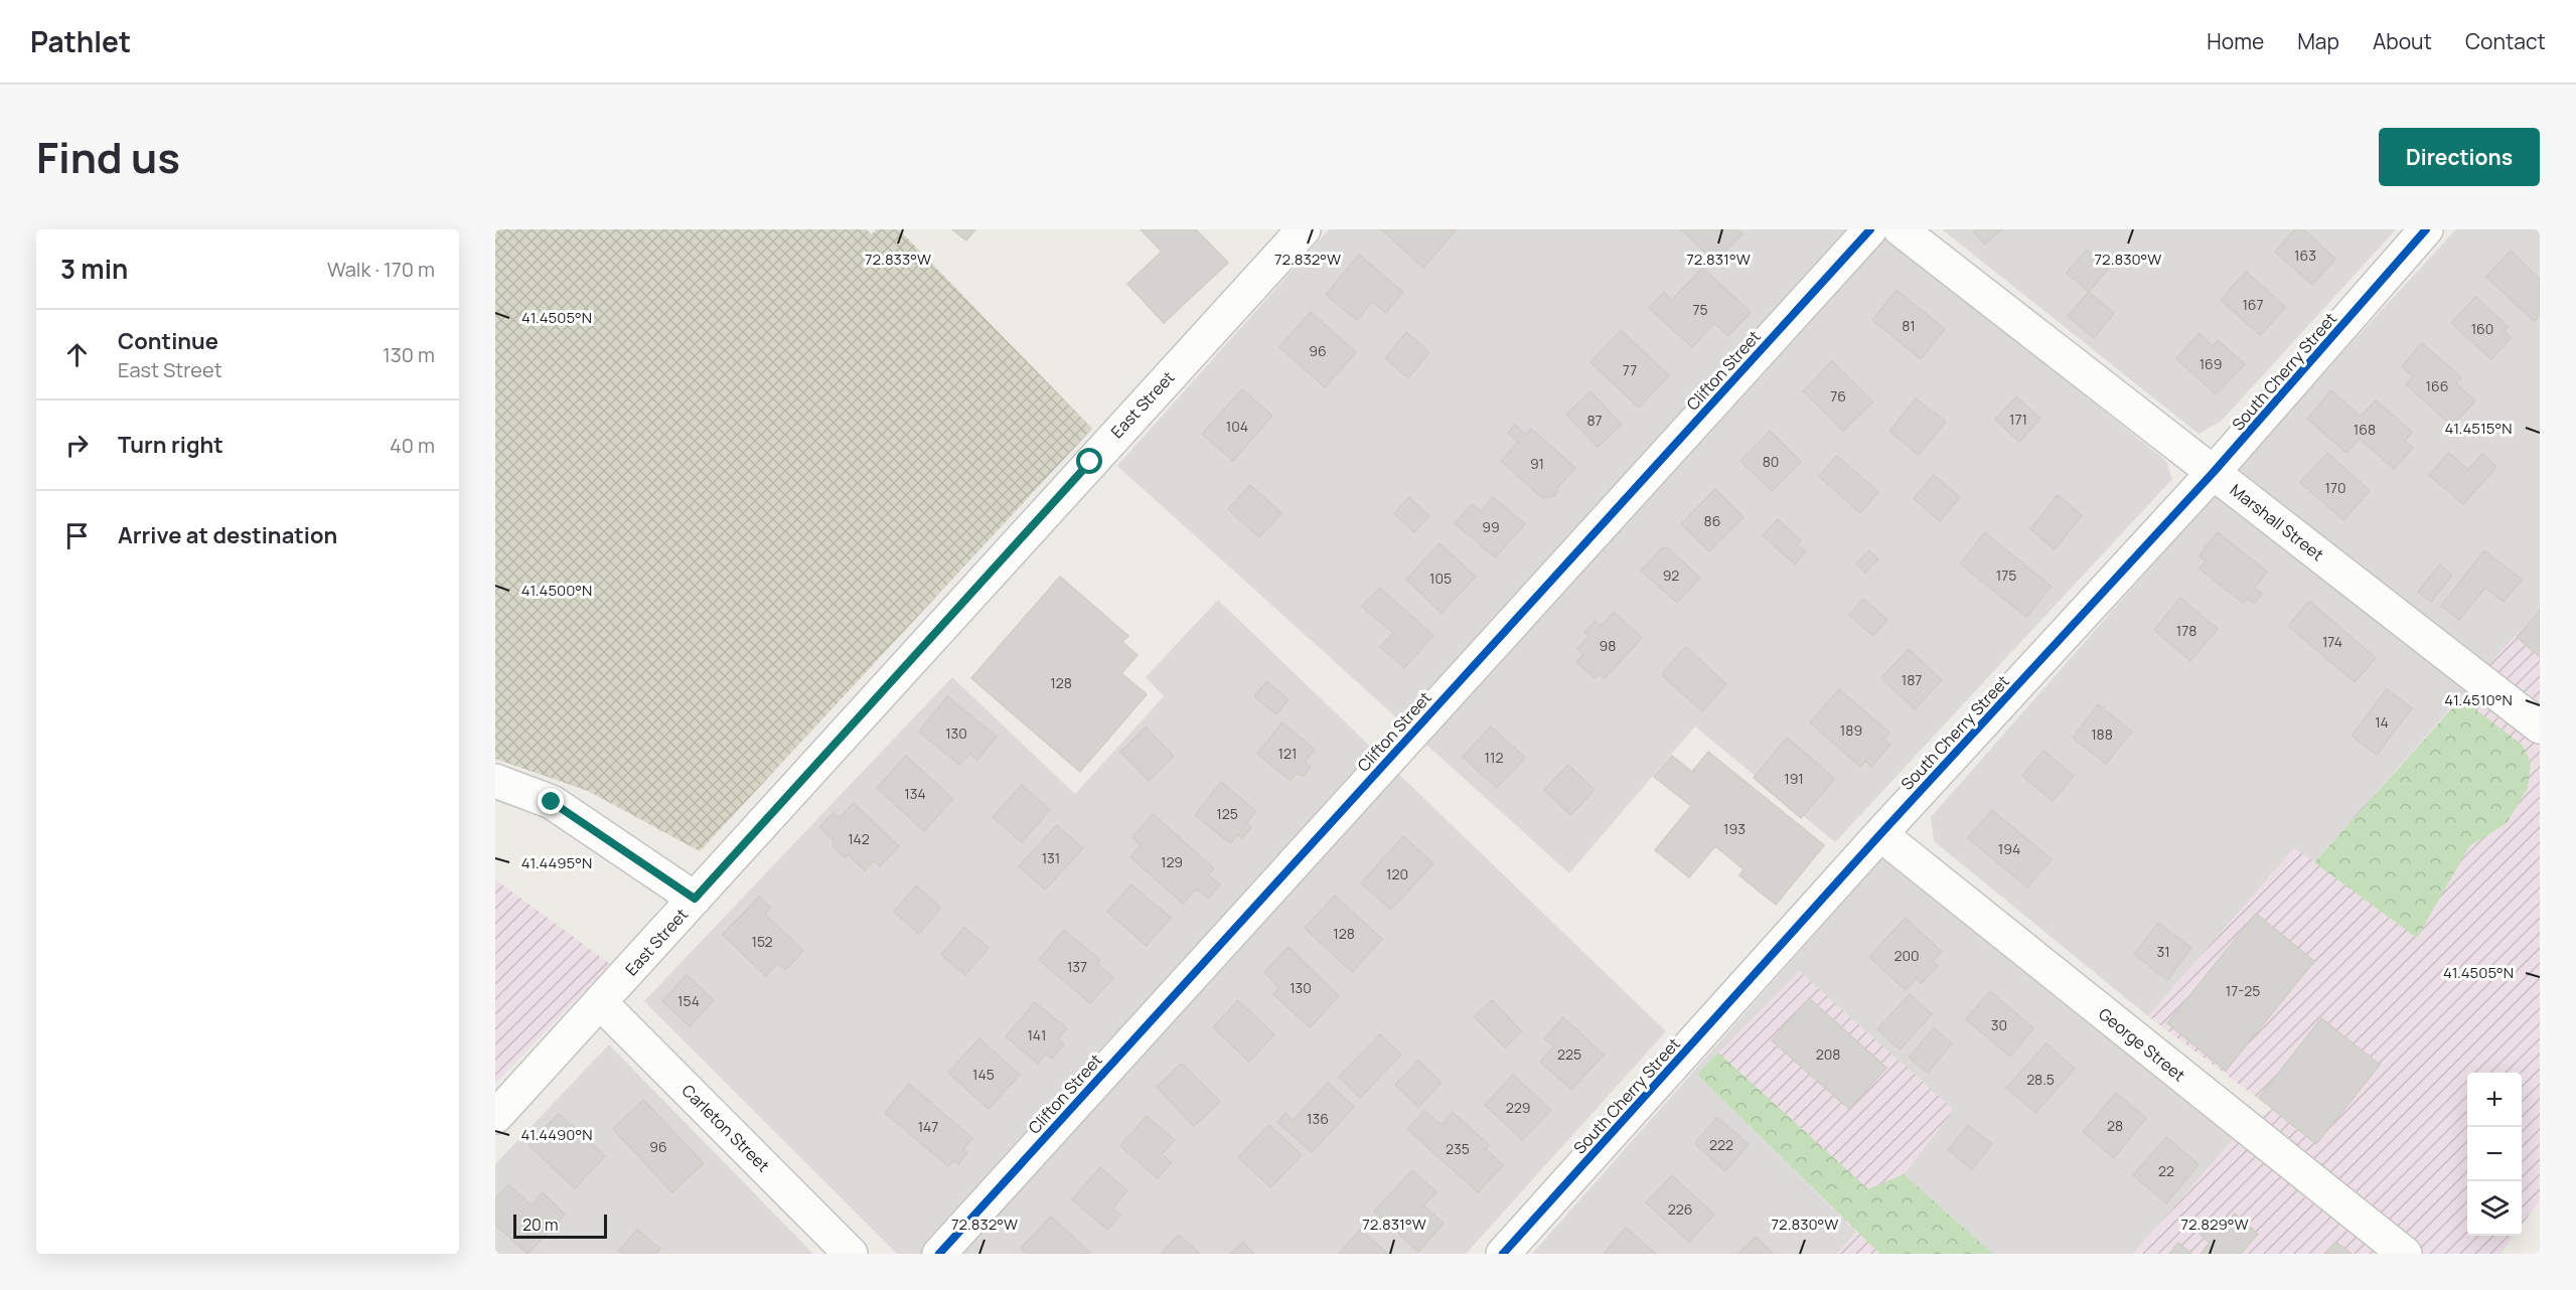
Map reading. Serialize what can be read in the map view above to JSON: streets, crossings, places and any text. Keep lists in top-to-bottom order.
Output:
{
  "streets": {
    "street": [
      "Clifton Street",
      "South Cherry Street",
      "East Street",
      "Marshall Street",
      "George Street",
      "Carleton Street"
    ]
  },
  "crossings": [
    ["South Cherry Street", "Marshall Street"],
    ["South Cherry Street", "George Street"],
    ["East Street", "Carleton Street"]
  ],
  "house_numbers": [
    "163",
    "167",
    "75",
    "81",
    "160",
    "96",
    "169",
    "77",
    "166",
    "76",
    "171",
    "87",
    "104",
    "168",
    "80",
    "91",
    "170",
    "86",
    "99",
    "92",
    "175",
    "105",
    "178",
    "174",
    "98",
    "187",
    "128",
    "14",
    "189",
    "130",
    "188",
    "121",
    "112",
    "191",
    "134",
    "125",
    "193",
    "142",
    "194",
    "131",
    "129",
    "120",
    "128",
    "152",
    "31",
    "200",
    "137",
    "130",
    "17-25",
    "154",
    "30",
    "141",
    "225",
    "208",
    "145",
    "28.5",
    "229",
    "136",
    "28",
    "147",
    "222",
    "96",
    "235",
    "22",
    "226"
  ],
  "scale_bar": "20 m",
  "page": {
    "header": "Pathlet",
    "nav": [
      "Home",
      "Map",
      "About",
      "Contact"
    ],
    "title": "Find us",
    "buttons": "Directions",
    "heading": ["3 min", "Walk · 170 m"],
    "list": [
      ["Continue", "East Street", "130 m"],
      ["Turn right", "40 m"],
      "Arrive at destination"
    ],
    "map_buttons": ["+", "−"],
    "scale": "20 m"
  },
  "coordinates": [
    "72.833°W",
    "72.832°W",
    "72.831°W",
    "72.830°W",
    "41.4505°N",
    "41.4515°N",
    "41.4500°N",
    "41.4510°N",
    "41.4495°N",
    "41.4490°N",
    "72.829°W"
  ]
}
